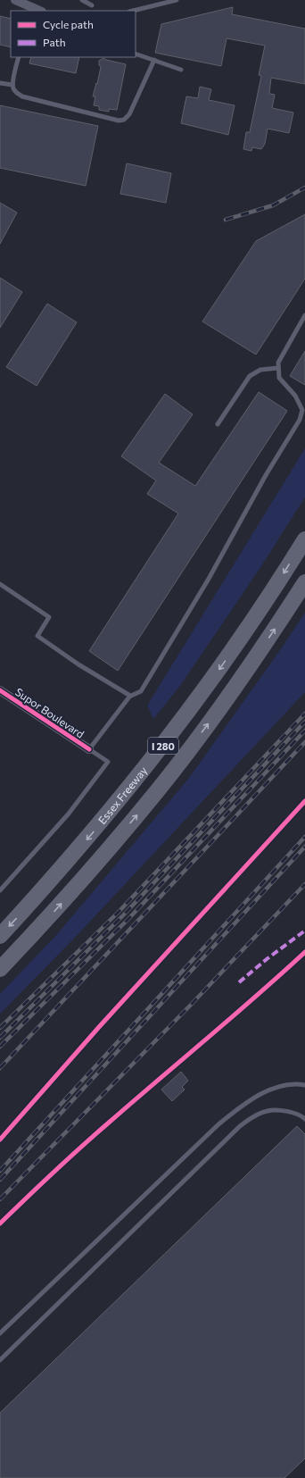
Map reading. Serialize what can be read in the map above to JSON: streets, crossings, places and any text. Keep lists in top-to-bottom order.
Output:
{
  "streets": {
    "highway": ["I 280", "Essex Freeway"],
    "street": ["Supor Boulevard"]
  },
  "legend": ["Cycle path", "Path"]
}
